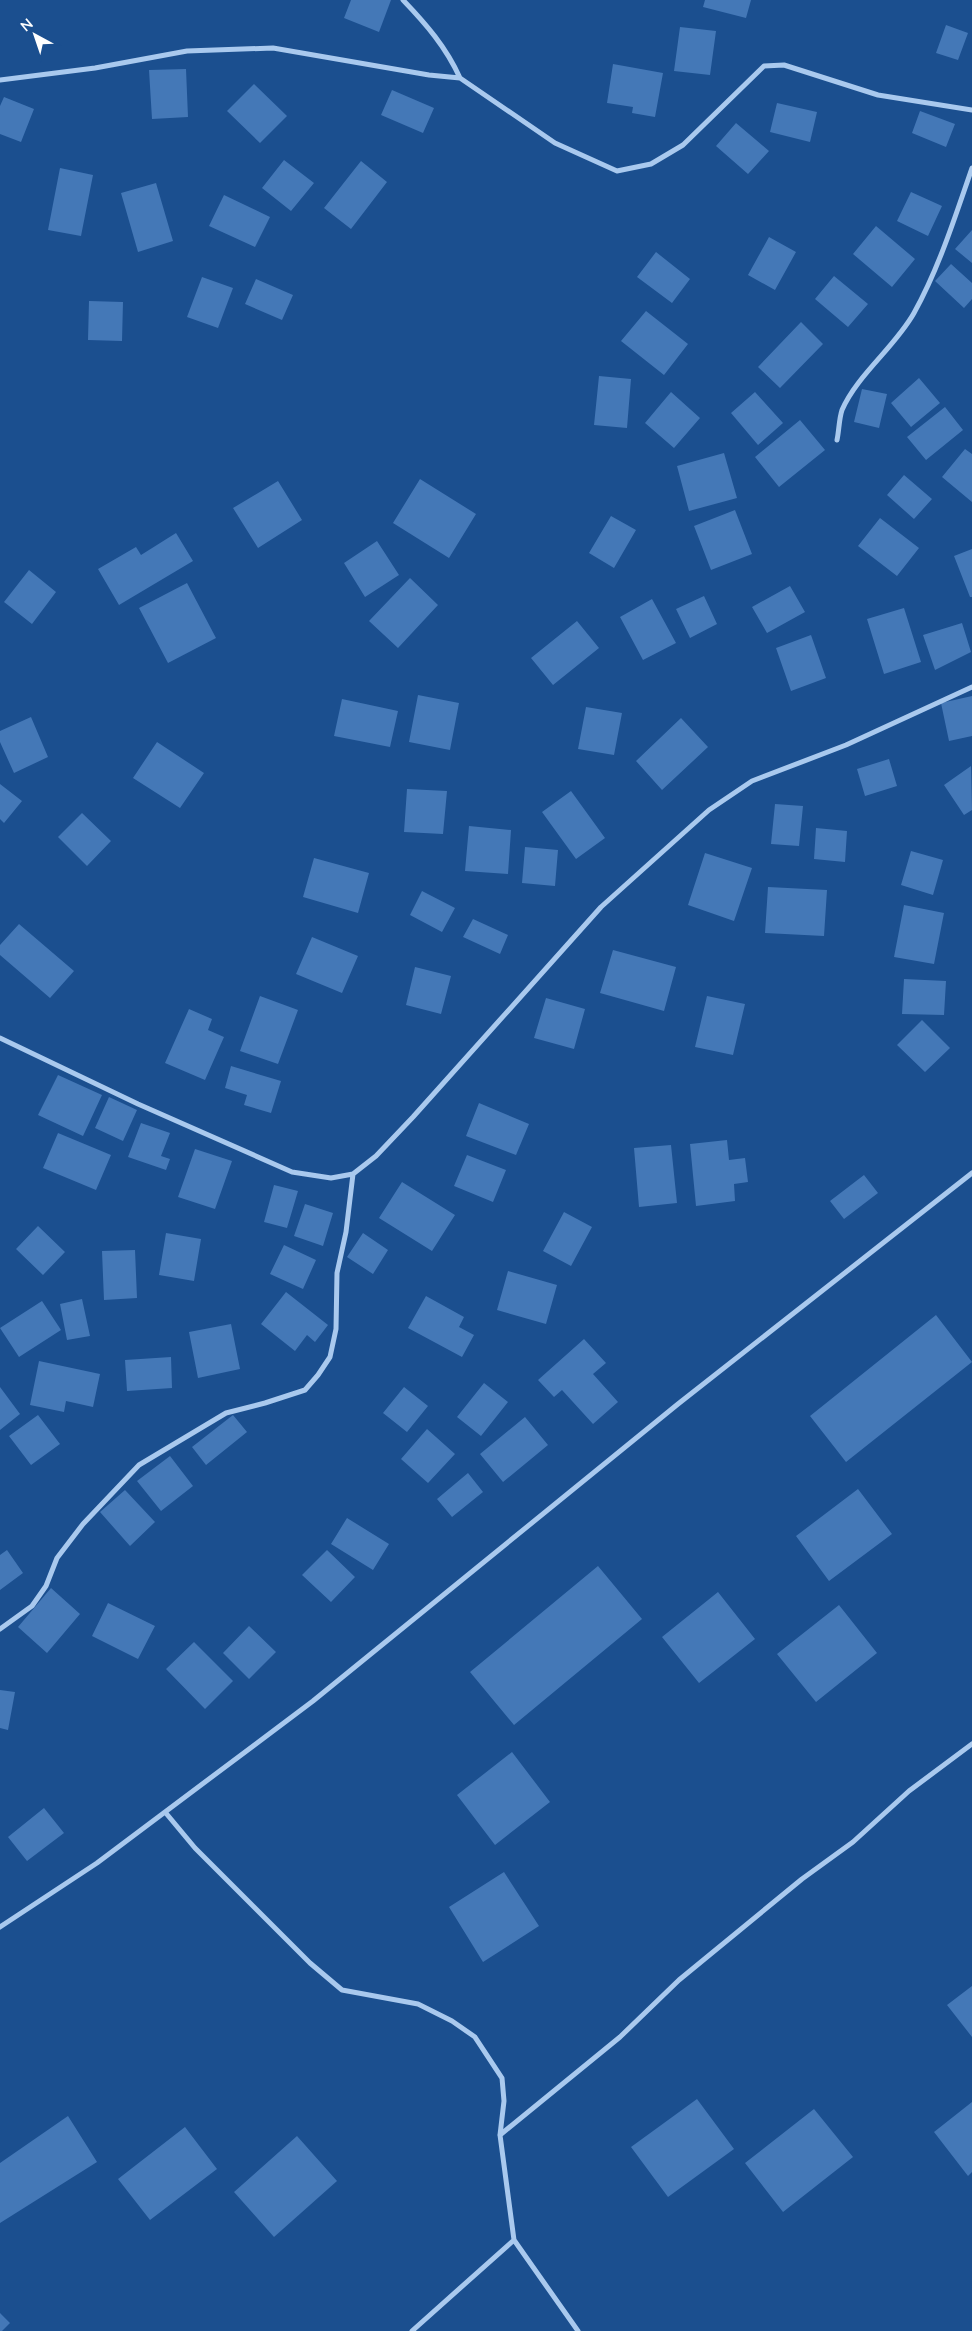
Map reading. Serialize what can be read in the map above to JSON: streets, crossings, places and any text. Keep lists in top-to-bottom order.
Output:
{
  "north": "top left"
}
